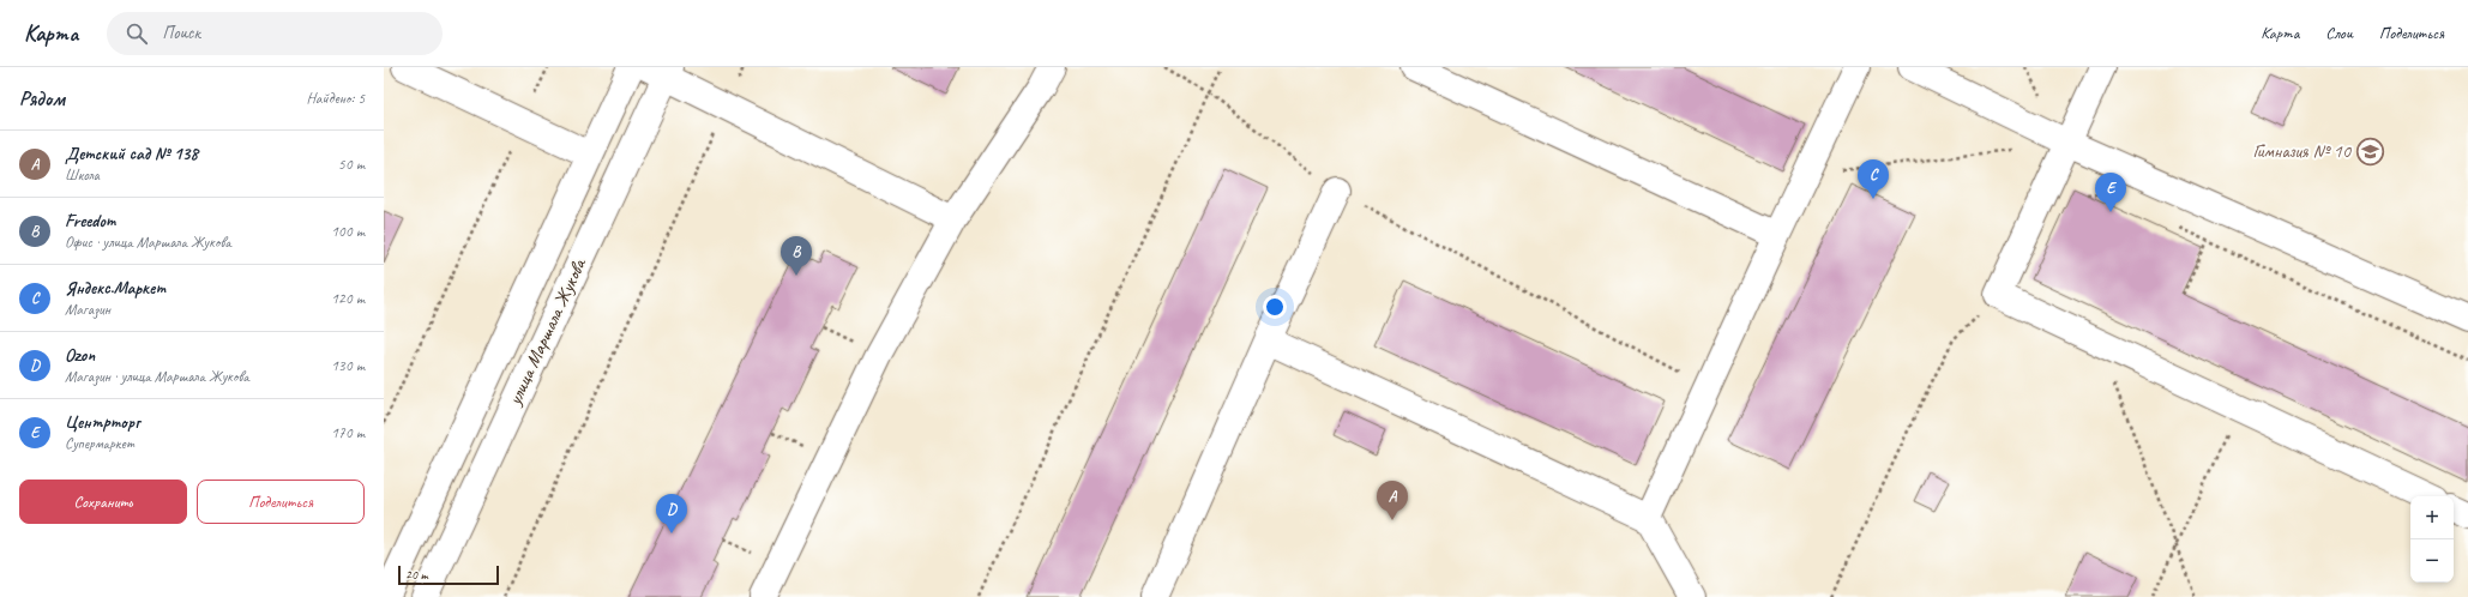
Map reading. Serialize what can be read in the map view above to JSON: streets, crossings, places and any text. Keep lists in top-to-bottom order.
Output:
{
  "streets": {
    "street": ["улица Маршала Жукова"]
  },
  "places": {
    "school or university": ["Гимназия № 10"]
  },
  "scale_bar": "20 m",
  "page": {
    "header": "Карта",
    "search": "Поиск",
    "nav": ["Карта", "Слои", "Поделиться"],
    "heading": ["Рядом", "Найдено: 5"],
    "list": [
      {
        "mark": "A",
        "name": "Детский сад № 138",
        "note": "Школа",
        "value": "50 m"
      },
      {
        "mark": "B",
        "name": "Freedom",
        "note": "Офис · улица Маршала Жукова",
        "value": "100 m"
      },
      {
        "mark": "C",
        "name": "Яндекс.Маркет",
        "note": "Магазин",
        "value": "120 m"
      },
      {
        "mark": "D",
        "name": "Ozon",
        "note": "Магазин · улица Маршала Жукова",
        "value": "130 m"
      },
      {
        "mark": "E",
        "name": "Центрторг",
        "note": "Супермаркет",
        "value": "170 m"
      }
    ],
    "pins": [
      "C",
      "E",
      "B",
      "A",
      "D"
    ],
    "buttons": ["Сохранить", "Поделиться"],
    "map_buttons": ["+", "−"],
    "scale": "20 m"
  }
}
